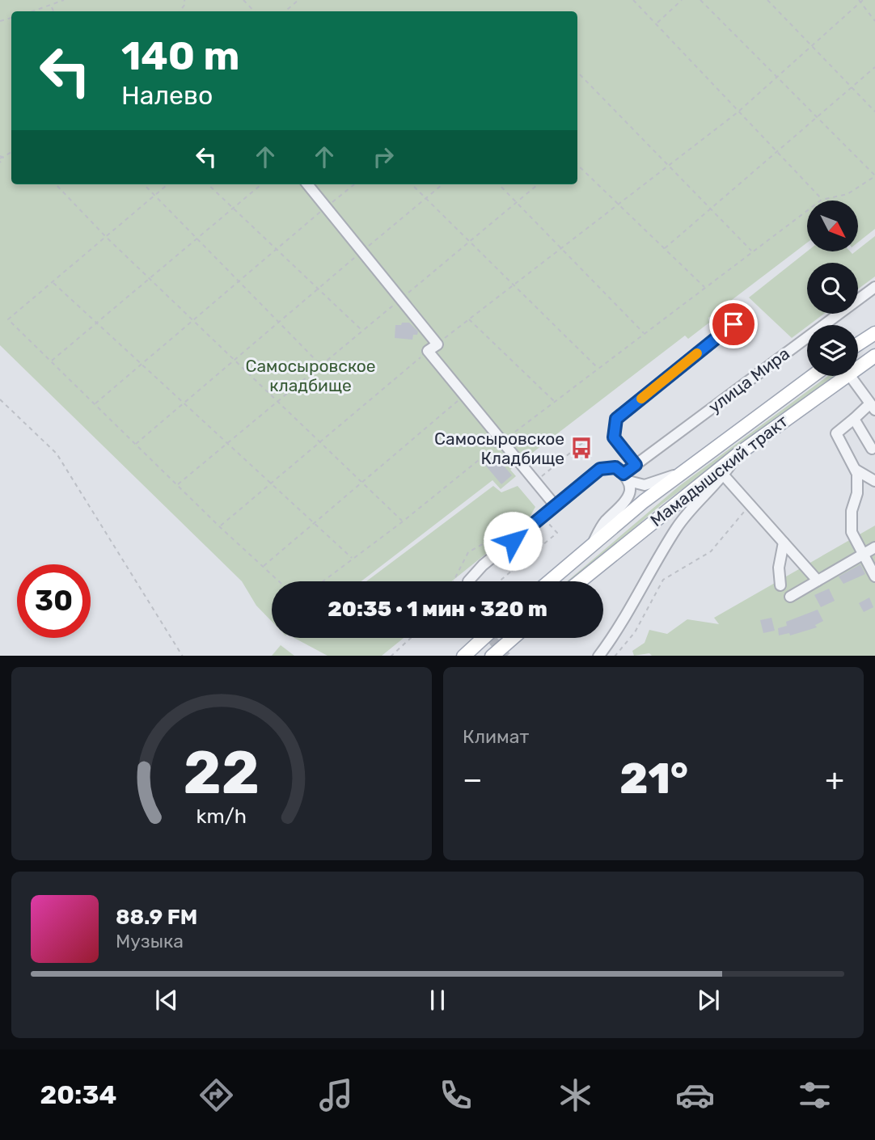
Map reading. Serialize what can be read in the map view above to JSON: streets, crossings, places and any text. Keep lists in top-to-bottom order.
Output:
{
  "streets": {
    "main road": ["Мамадышский тракт"],
    "street": ["улица Мира"]
  },
  "parks": ["Самосыровское кладбище"],
  "places": {
    "bus stop": ["Самосыровское Кладбище"]
  },
  "north": "bottom right",
  "page": {
    "turn": ["140 m", "Налево"],
    "limit": "30",
    "trip": "20:35 · 1 мин · 320 m",
    "tile": "Климат",
    "heat": ["−", "21°", "+"],
    "song": ["88.9 FM", "Музыка"],
    "tabs": "20:34",
    "gauge": ["22", "km/h"]
  }
}
